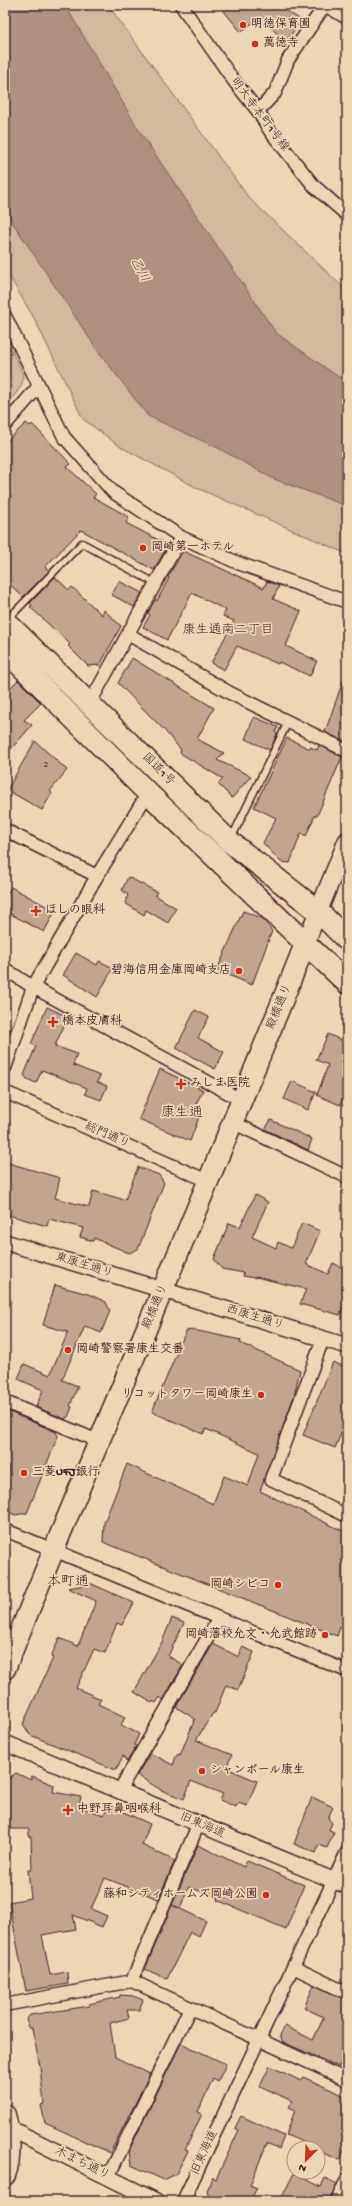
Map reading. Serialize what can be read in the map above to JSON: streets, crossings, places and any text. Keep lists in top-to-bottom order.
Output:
{
  "streets": {
    "highway": ["国道1号"],
    "main road": ["殿橋通り"],
    "street": [
      "明大寺本町1号線",
      "総門通り",
      "東康生通り",
      "西康生通り",
      "旧東海道",
      "木まち通り"
    ]
  },
  "crossings": [
    ["国道1号", "殿橋通り"],
    ["殿橋通り", "総門通り"],
    ["殿橋通り", "東康生通り"],
    ["殿橋通り", "西康生通り"],
    ["東康生通り", "西康生通り"]
  ],
  "districts": ["康生通南二丁目", "康生通", "本町通"],
  "water": ["乙川"],
  "places": {
    "other": [
      "明徳保育園",
      "萬徳寺",
      "岡崎第一ホテル",
      "碧海信用金庫岡崎支店",
      "岡崎警察署康生交番",
      "リコットタワー岡崎康生",
      "三菱UFJ銀行",
      "岡崎シビコ",
      "岡崎藩校允文・允武館跡",
      "シャンポール康生",
      "藤和シティホームズ岡崎公園"
    ],
    "health": [
      "ほしの眼科",
      "橋本皮膚科",
      "みしま医院",
      "中野耳鼻咽喉科"
    ]
  },
  "house_numbers": ["2"],
  "north": "bottom left"
}
